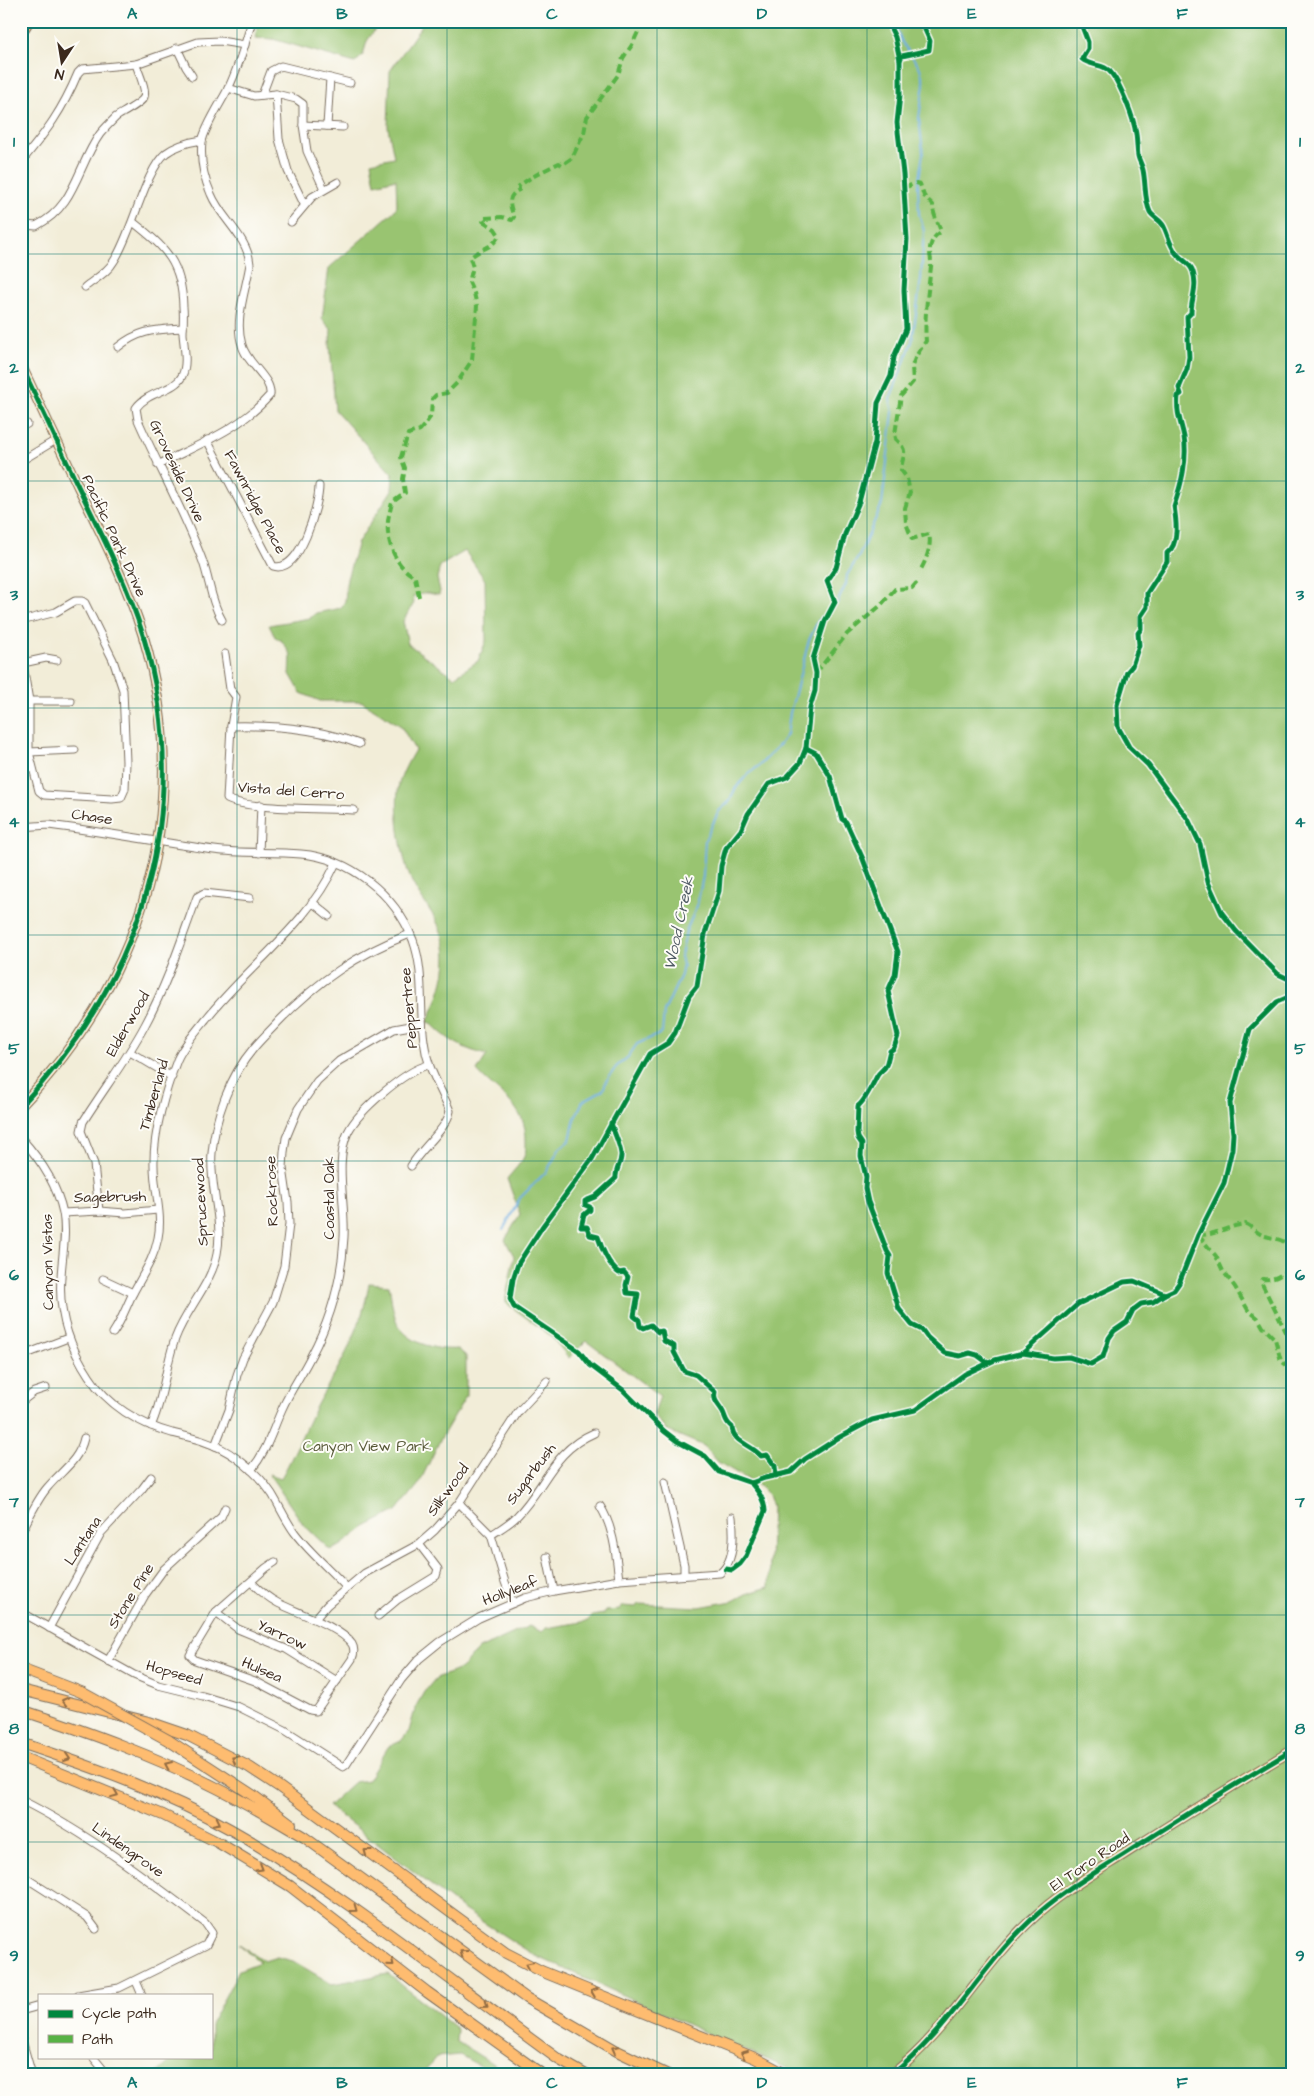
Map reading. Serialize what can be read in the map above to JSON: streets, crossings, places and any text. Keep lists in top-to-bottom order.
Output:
{
  "streets": {
    "main road": ["Pacific Park Drive", "El Toro Road"],
    "street": [
      "Groveside Drive",
      "Fawnridge Place",
      "Vista del Cerro",
      "Chase",
      "Peppertree",
      "Elderwood",
      "Timberland",
      "Rockrose",
      "Sagebrush",
      "Coastal Oak",
      "Sprucewood",
      "Canyon Vistas",
      "Sugarbush",
      "Silkwood",
      "Lantana",
      "Hollyleaf",
      "Stone Pine",
      "Yarrow",
      "Hulsea",
      "Hopseed",
      "Lindengrove"
    ]
  },
  "crossings": [
    ["Pacific Park Drive", "Chase"],
    ["Pacific Park Drive", "Peppertree"],
    ["Chase", "Peppertree"],
    ["Peppertree", "Timberland"],
    ["Peppertree", "Rockrose"],
    ["Peppertree", "Coastal Oak"],
    ["Peppertree", "Sprucewood"],
    ["Elderwood", "Sagebrush"],
    ["Timberland", "Sagebrush"],
    ["Rockrose", "Canyon Vistas"],
    ["Sagebrush", "Canyon Vistas"],
    ["Coastal Oak", "Canyon Vistas"],
    ["Sprucewood", "Canyon Vistas"],
    ["Canyon Vistas", "Silkwood"],
    ["Lantana", "Hopseed"],
    ["Hollyleaf", "Hopseed"],
    ["Stone Pine", "Hopseed"],
    ["Yarrow", "Hulsea"]
  ],
  "water": ["Wood Creek"],
  "parks": ["Canyon View Park"],
  "legend": ["Cycle path", "Path"],
  "north": "bottom",
  "grid": {
    "columns": [
      "A",
      "B",
      "C",
      "D",
      "E",
      "F"
    ],
    "rows": [
      "1",
      "2",
      "3",
      "4",
      "5",
      "6",
      "7",
      "8",
      "9"
    ]
  }
}
